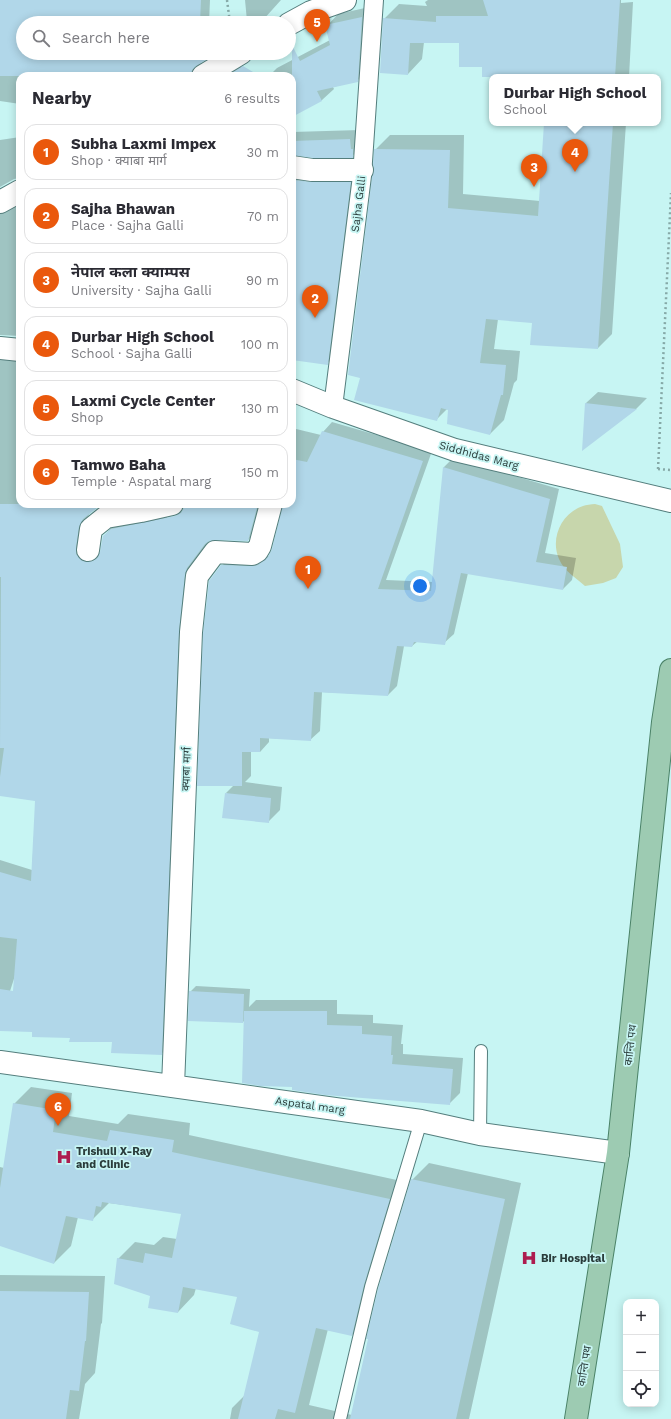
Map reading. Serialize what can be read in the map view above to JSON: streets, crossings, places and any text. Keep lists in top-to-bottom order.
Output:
{
  "streets": {
    "main road": ["कान्ति पथ"],
    "street": [
      "Sajha Galli",
      "Siddhidas Marg",
      "क्याबा मार्ग",
      "Aspatal marg"
    ]
  },
  "crossings": [
    ["Sajha Galli", "Siddhidas Marg"],
    ["क्याबा मार्ग", "Aspatal marg"],
    ["कान्ति पथ", "Aspatal marg"]
  ],
  "places": {
    "hospital": ["Trishuli X-Ray and Clinic", "Bir Hospital"]
  },
  "page": {
    "pins": [
      "5",
      "4",
      "3",
      "2",
      "1",
      "6"
    ],
    "search": "Search here",
    "heading": ["Nearby", "6 results"],
    "popup": ["Durbar High School", "School"],
    "list": [
      {
        "mark": "1",
        "name": "Subha Laxmi Impex",
        "note": "Shop · क्याबा मार्ग",
        "value": "30 m"
      },
      {
        "mark": "2",
        "name": "Sajha Bhawan",
        "note": "Place · Sajha Galli",
        "value": "70 m"
      },
      {
        "mark": "3",
        "name": "नेपाल कला क्याम्पस",
        "note": "University · Sajha Galli",
        "value": "90 m"
      },
      {
        "mark": "4",
        "name": "Durbar High School",
        "note": "School · Sajha Galli",
        "value": "100 m"
      },
      {
        "mark": "5",
        "name": "Laxmi Cycle Center",
        "note": "Shop",
        "value": "130 m"
      },
      {
        "mark": "6",
        "name": "Tamwo Baha",
        "note": "Temple · Aspatal marg",
        "value": "150 m"
      }
    ],
    "map_buttons": ["+", "−"]
  }
}
